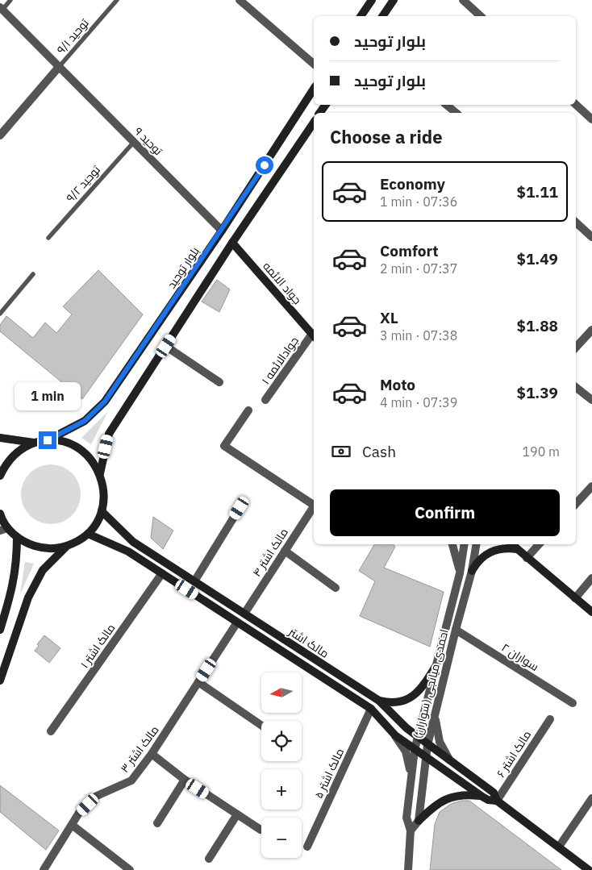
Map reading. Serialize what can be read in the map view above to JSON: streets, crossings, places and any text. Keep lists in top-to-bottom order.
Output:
{
  "streets": {
    "main road": ["بلوار توحید", "جواد الائمه", "مالک اشتر"],
    "street": [
      "توحید ۹",
      "جوادالائمه ۱",
      "مالک اشتر ۴",
      "مالک اشتر ۱",
      "سواران ۲",
      "احمدی میانجی (سواران)",
      "مالک اشتر ۳",
      "مالک اشتر ۶",
      "مالک اشتر ۵"
    ],
    "lane": ["توحید ۹/۱", "توحید ۹/۲"]
  },
  "crossings": [
    ["توحید ۹/۱", "توحید ۹"],
    ["توحید ۹", "توحید ۹/۲"],
    ["توحید ۹", "بلوار توحید"],
    ["جواد الائمه", "جوادالائمه ۱"],
    ["مالک اشتر ۴", "مالک اشتر"],
    ["مالک اشتر", "مالک اشتر ۱"],
    ["مالک اشتر", "احمدی میانجی (سواران)"],
    ["مالک اشتر", "مالک اشتر ۳"],
    ["مالک اشتر", "مالک اشتر ۶"],
    ["مالک اشتر", "مالک اشتر ۵"],
    ["سواران ۲", "احمدی میانجی (سواران)"]
  ],
  "north": "left",
  "page": {
    "banner": ["بلوار توحید", "بلوار توحید"],
    "heading": "Choose a ride",
    "list": [
      {
        "name": "Economy",
        "note": "1 min · 07:36",
        "value": "$1.11"
      },
      {
        "name": "Comfort",
        "note": "2 min · 07:37",
        "value": "$1.49"
      },
      {
        "name": "XL",
        "note": "3 min · 07:38",
        "value": "$1.88"
      },
      {
        "name": "Moto",
        "note": "4 min · 07:39",
        "value": "$1.39"
      }
    ],
    "bubble": "1 min",
    "pay": ["Cash", "190 m"],
    "buttons": "Confirm",
    "map_buttons": ["+", "−"]
  }
}
